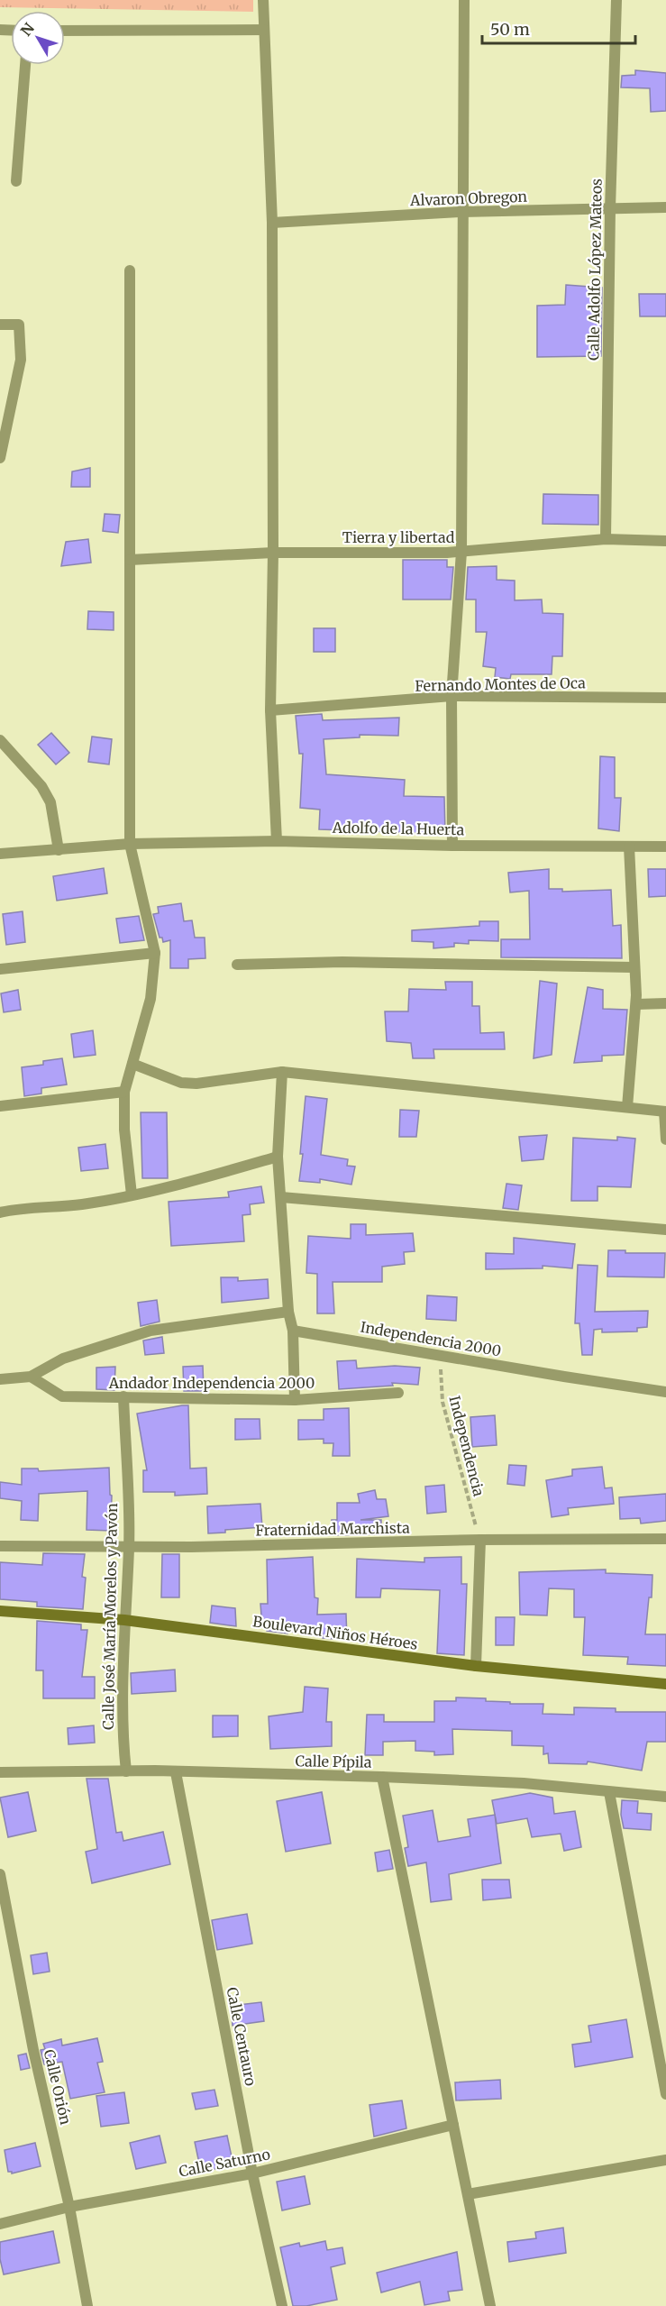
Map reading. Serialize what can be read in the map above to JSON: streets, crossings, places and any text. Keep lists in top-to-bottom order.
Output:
{
  "streets": {
    "street": [
      "Alvaron Obregon",
      "Calle Adolfo López Mateos",
      "Tierra y libertad",
      "Fernando Montes de Oca",
      "Adolfo de la Huerta",
      "Independencia 2000",
      "Andador Independencia 2000",
      "Fraternidad Marchista",
      "Calle José María Morelos y Pavón",
      "Boulevard Niños Héroes",
      "Calle Pípila",
      "Calle Centauro",
      "Calle Orión",
      "Calle Saturno"
    ],
    "path": ["Independencia"]
  },
  "crossings": [
    ["Alvaron Obregon", "Calle Adolfo López Mateos"],
    ["Calle Adolfo López Mateos", "Tierra y libertad"],
    ["Independencia 2000", "Independencia"],
    ["Andador Independencia 2000", "Calle José María Morelos y Pavón"],
    ["Independencia", "Fraternidad Marchista"],
    ["Fraternidad Marchista", "Calle José María Morelos y Pavón"],
    ["Calle José María Morelos y Pavón", "Boulevard Niños Héroes"],
    ["Calle José María Morelos y Pavón", "Calle Pípila"],
    ["Calle Pípila", "Calle Centauro"],
    ["Calle Centauro", "Calle Saturno"],
    ["Calle Orión", "Calle Saturno"]
  ],
  "scale_bar": "50 m",
  "north": "top left"
}
